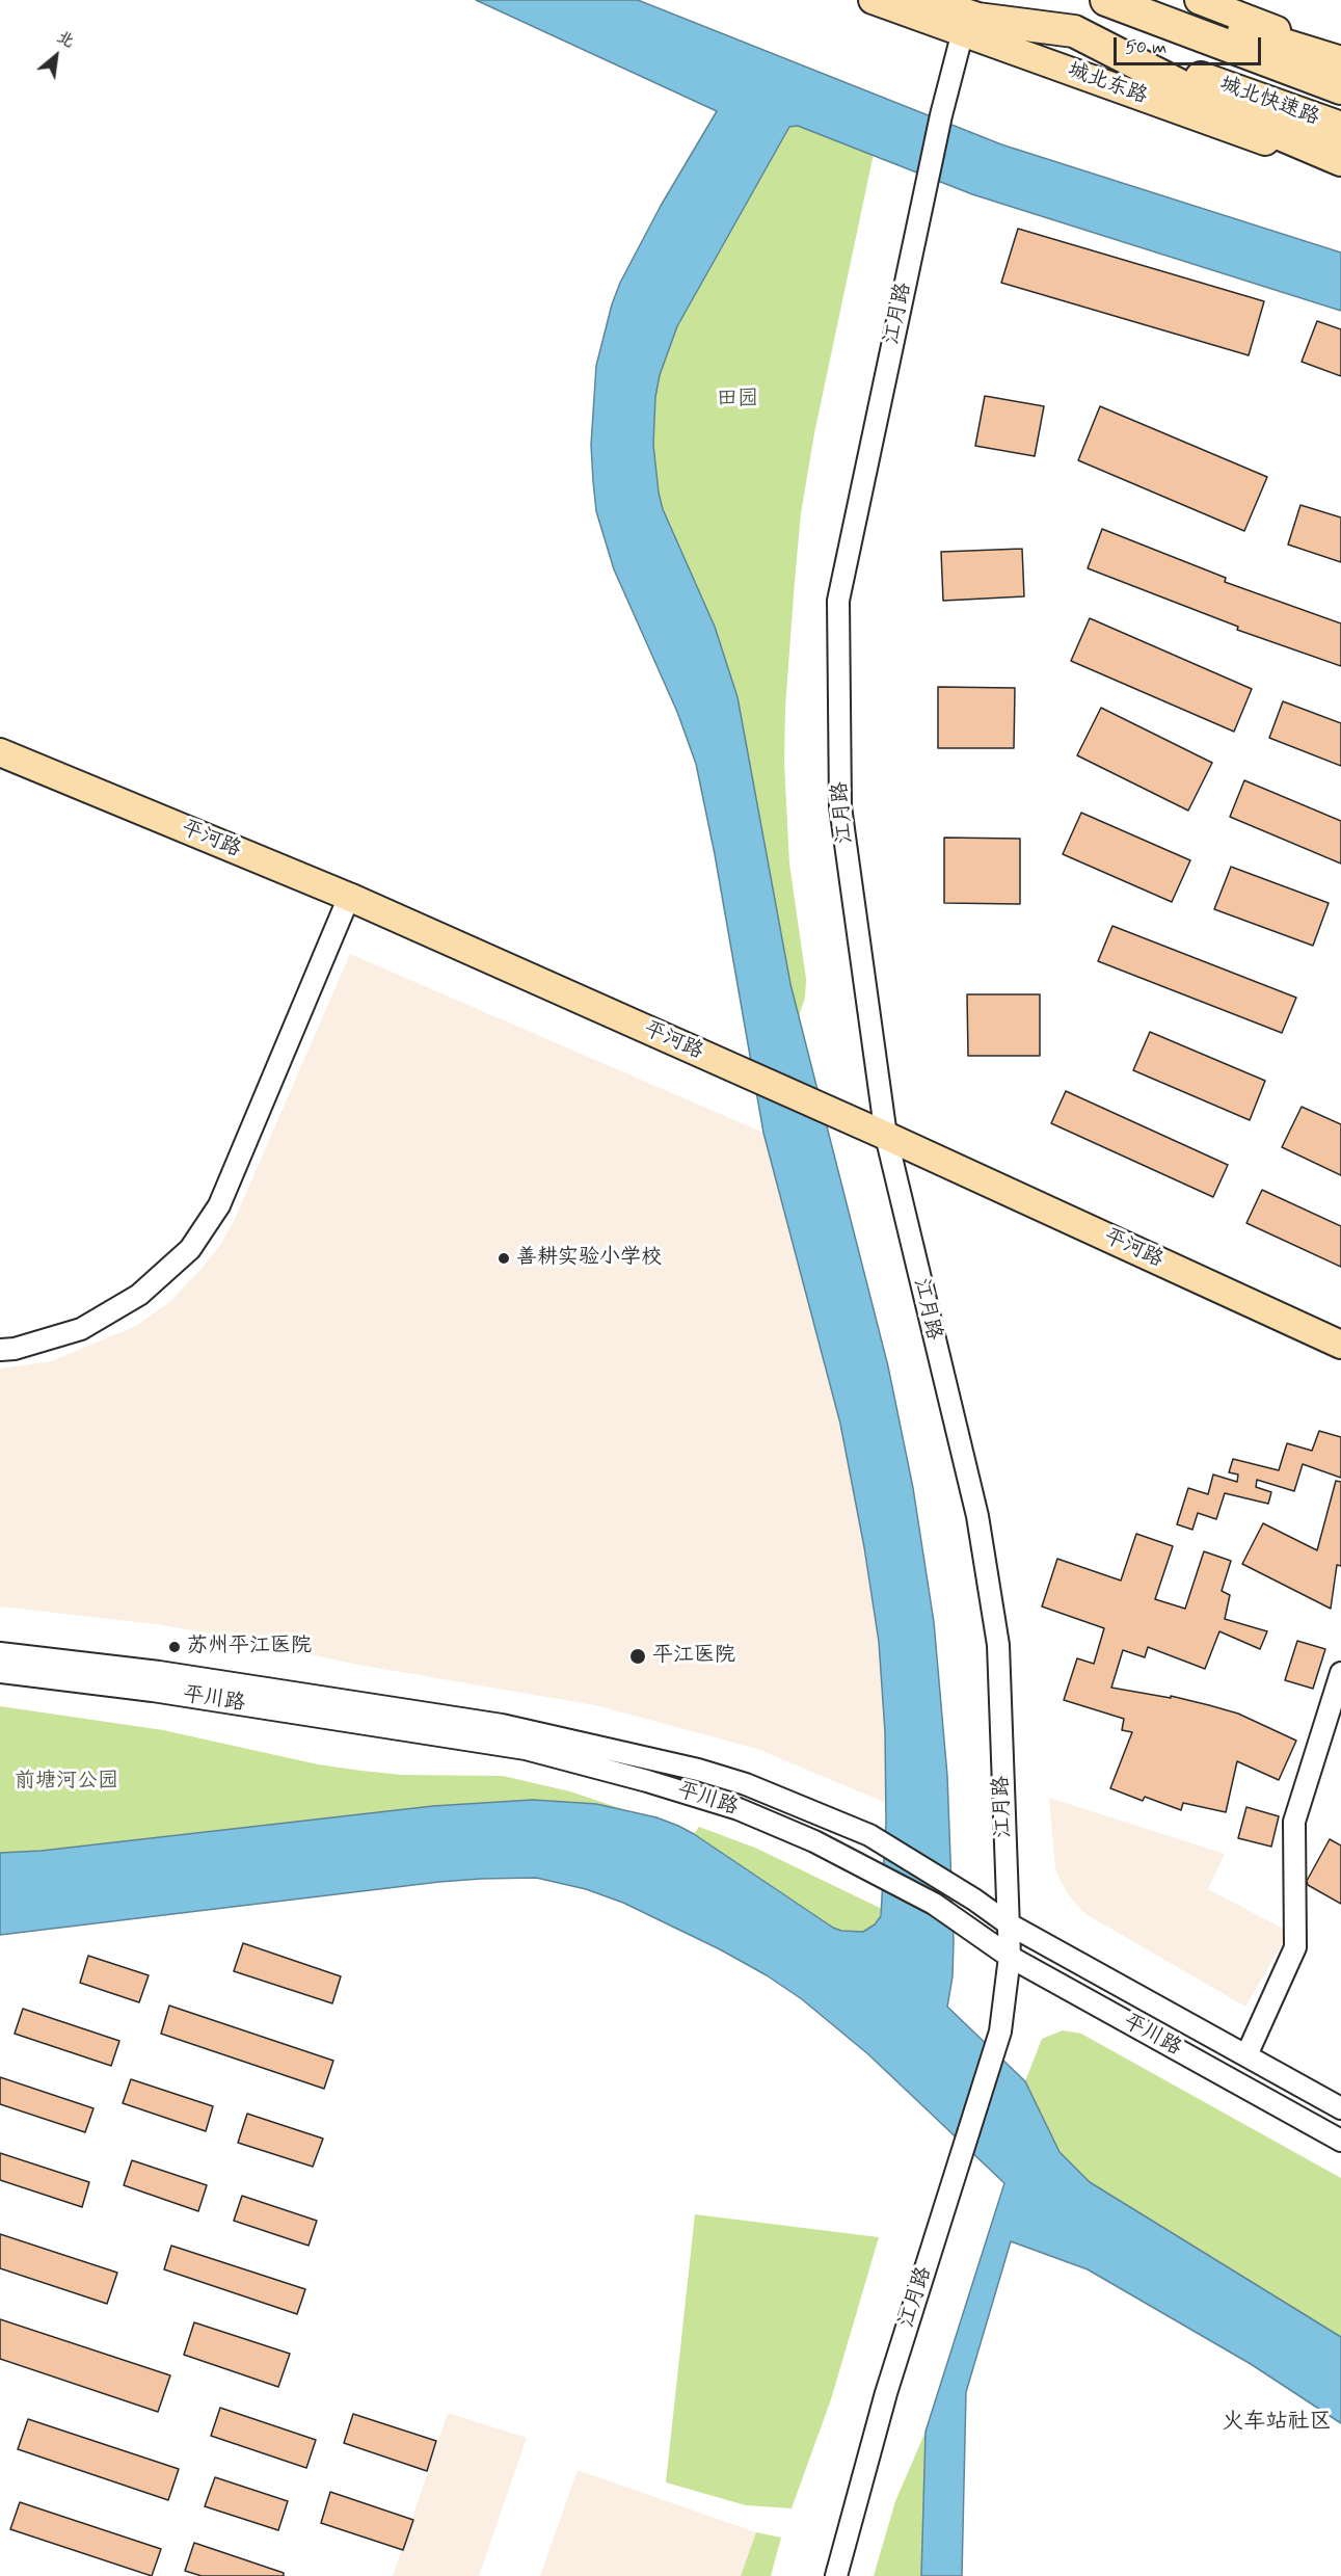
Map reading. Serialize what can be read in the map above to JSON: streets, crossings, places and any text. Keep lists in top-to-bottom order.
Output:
{
  "streets": {
    "highway": ["城北快速路"],
    "main road": ["城北东路", "平河路"],
    "street": ["江月路", "平川路"]
  },
  "crossings": [
    ["城北东路", "江月路"],
    ["江月路", "平河路"],
    ["江月路", "平川路"]
  ],
  "districts": ["火车站社区"],
  "parks": ["田园", "前塘河公园"],
  "places": ["善耕实验小学校", "苏州平江医院", "平江医院"],
  "scale_bar": "50 m",
  "north": "top right"
}
